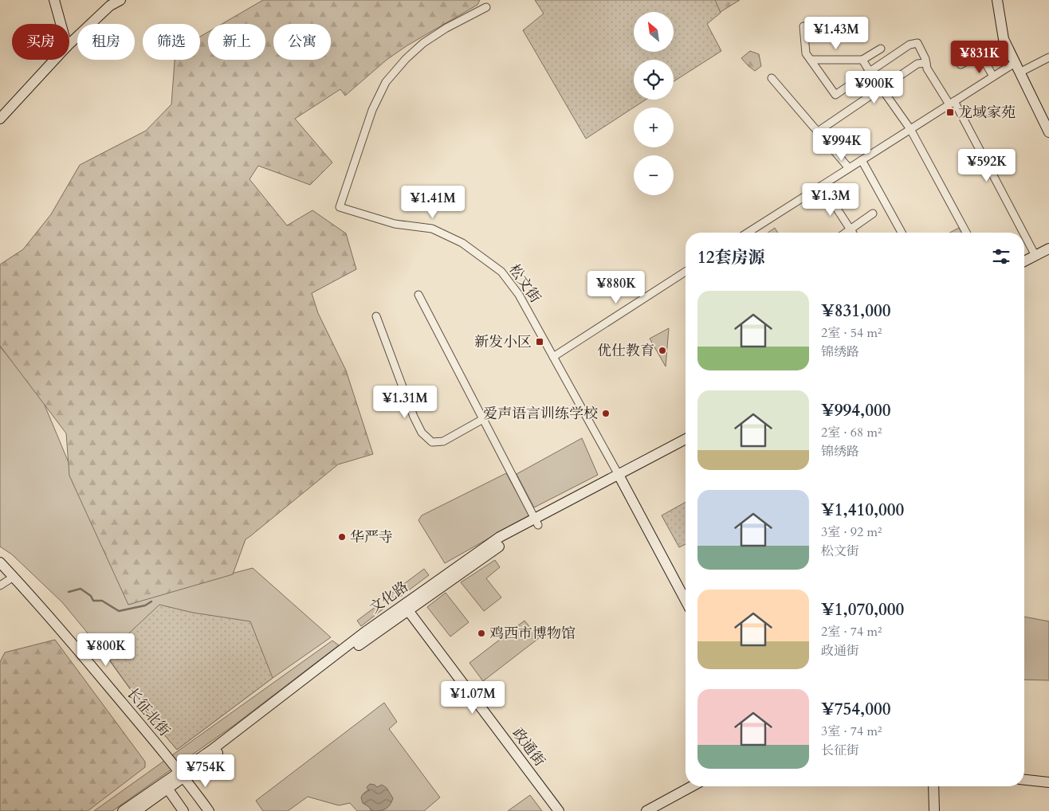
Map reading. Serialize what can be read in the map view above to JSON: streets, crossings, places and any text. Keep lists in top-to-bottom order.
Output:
{
  "streets": {
    "main road": [
      "松文街",
      "文化路",
      "长征北街",
      "政通街"
    ]
  },
  "crossings": [
    ["松文街", "文化路"],
    ["文化路", "长征北街"],
    ["文化路", "政通街"]
  ],
  "places": {
    "transit": ["龙域家苑", "新发小区"],
    "other": [
      "优仕教育",
      "爱声语言训练学校",
      "华严寺",
      "鸡西市博物馆"
    ]
  },
  "north": "top left",
  "page": {
    "map_buttons": ["+", "−"],
    "price": [
      "¥1.43M",
      "¥831K",
      "¥900K",
      "¥994K",
      "¥592K",
      "¥1.3M",
      "¥1.41M",
      "¥880K",
      "¥1.31M",
      "¥800K",
      "¥1.07M",
      "¥754K"
    ],
    "chip": [
      "买房",
      "租房",
      "筛选",
      "新上",
      "公寓"
    ],
    "heading": "12套房源",
    "list": [
      {
        "name": "¥831,000",
        "note": "2室 · 54 m² · 锦绣路"
      },
      {
        "name": "¥994,000",
        "note": "2室 · 68 m² · 锦绣路"
      },
      {
        "name": "¥1,410,000",
        "note": "3室 · 92 m² · 松文街"
      },
      {
        "name": "¥1,070,000",
        "note": "2室 · 74 m² · 政通街"
      },
      {
        "name": "¥754,000",
        "note": "3室 · 74 m² · 长征街"
      }
    ]
  }
}
